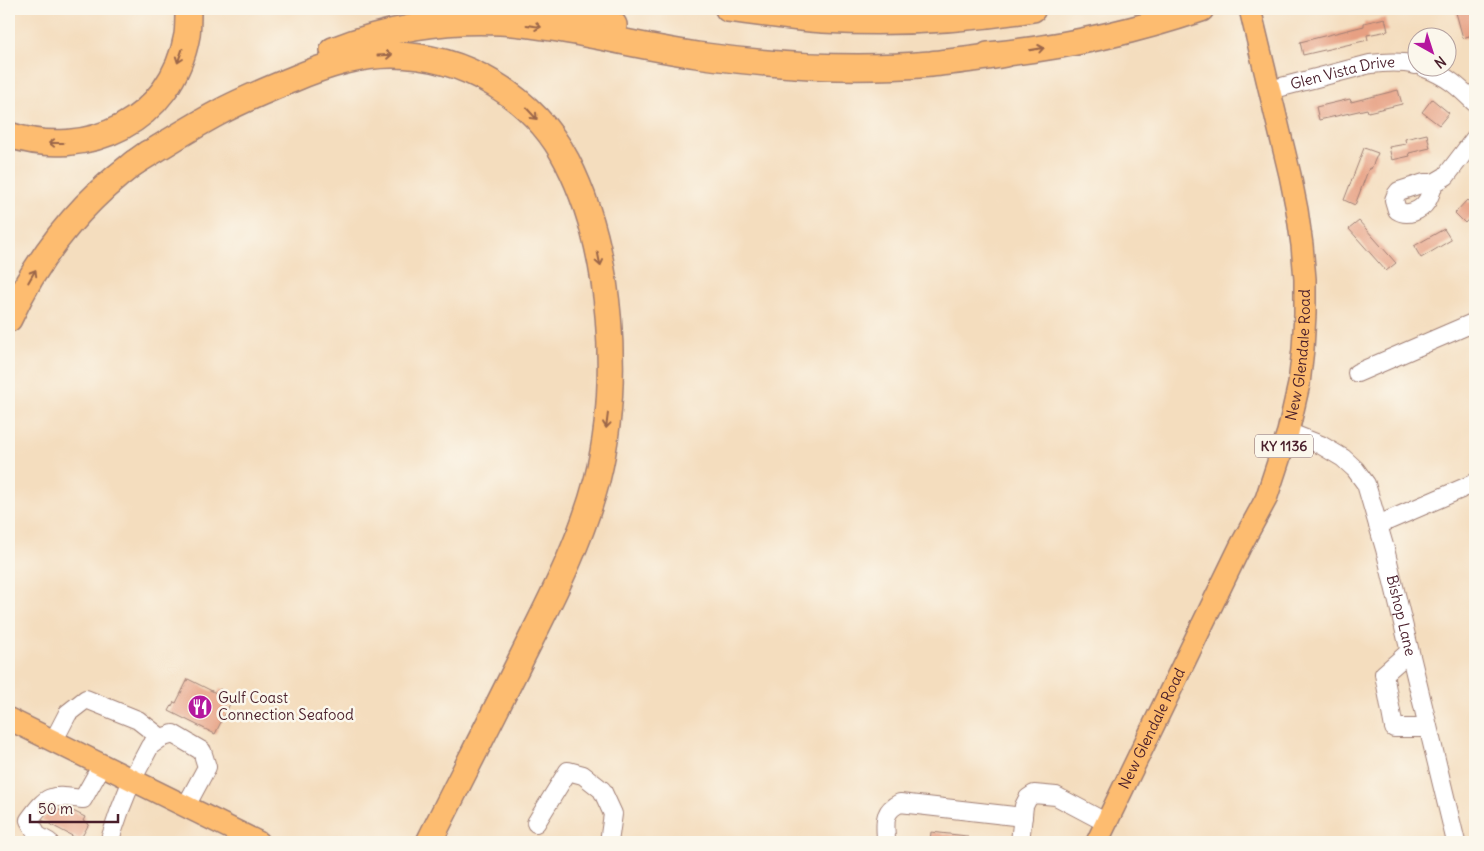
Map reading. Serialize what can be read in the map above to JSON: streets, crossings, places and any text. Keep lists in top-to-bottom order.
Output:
{
  "streets": {
    "main road": ["New Glendale Road", "KY 1136"],
    "street": ["Glen Vista Drive", "Bishop Lane"]
  },
  "crossings": [
    ["Glen Vista Drive", "New Glendale Road"],
    ["New Glendale Road", "Bishop Lane"]
  ],
  "places": {
    "restaurant": ["Gulf Coast Connection Seafood"]
  },
  "scale_bar": "50 m",
  "north": "bottom right"
}
